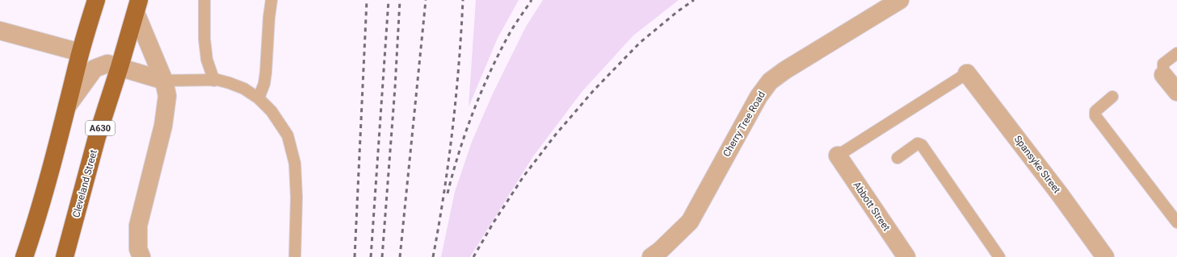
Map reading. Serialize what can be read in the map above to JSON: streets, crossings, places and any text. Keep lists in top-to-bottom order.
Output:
{
  "streets": {
    "highway": ["A630", "Cleveland Street"],
    "street": ["Cherry Tree Road", "Spansyke Street", "Abbott Street"]
  }
}
